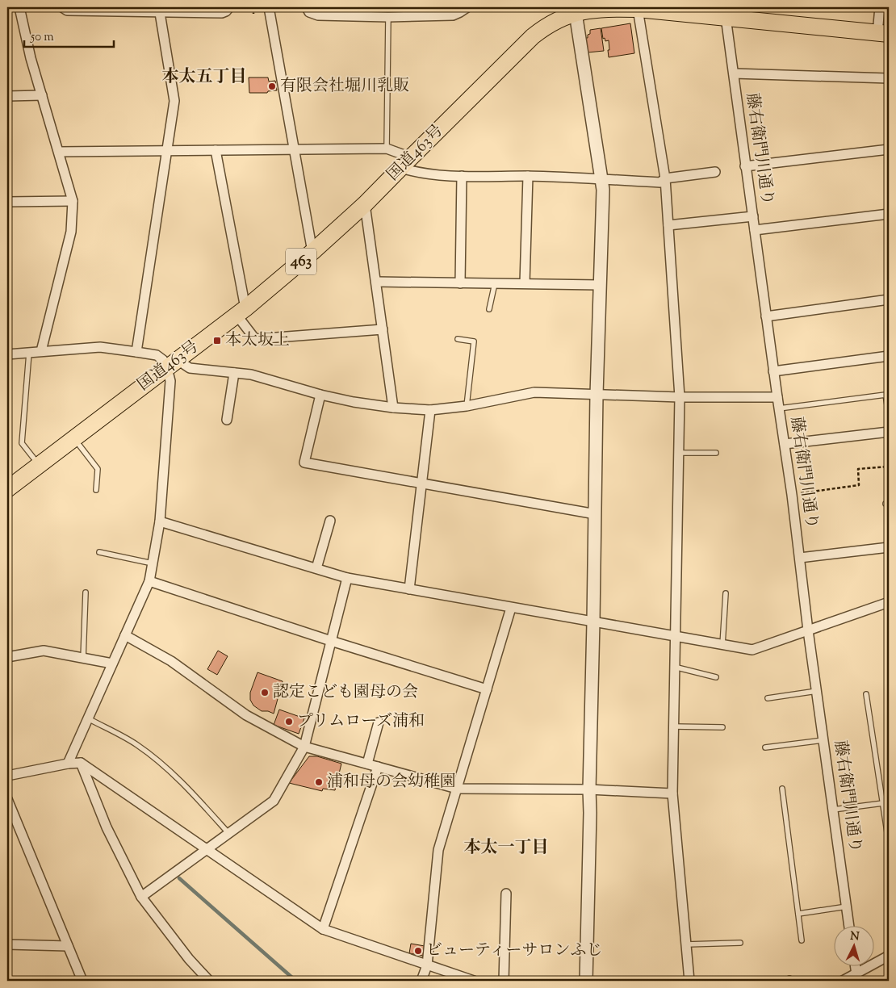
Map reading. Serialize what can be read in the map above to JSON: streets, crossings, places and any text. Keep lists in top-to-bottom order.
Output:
{
  "streets": {
    "highway": ["国道463号", "463"],
    "street": ["藤右衛門川通り"]
  },
  "crossings": [
    ["藤右衛門川通り", "国道463号"]
  ],
  "districts": ["本太五丁目", "本太一丁目"],
  "places": {
    "other": [
      "有限会社堀川乳販",
      "認定こども園母の会",
      "プリムローズ浦和",
      "浦和母の会幼稚園",
      "ビューティーサロンふじ"
    ],
    "transit": ["本太坂上"]
  },
  "scale_bar": "50 m",
  "north": "top"
}
